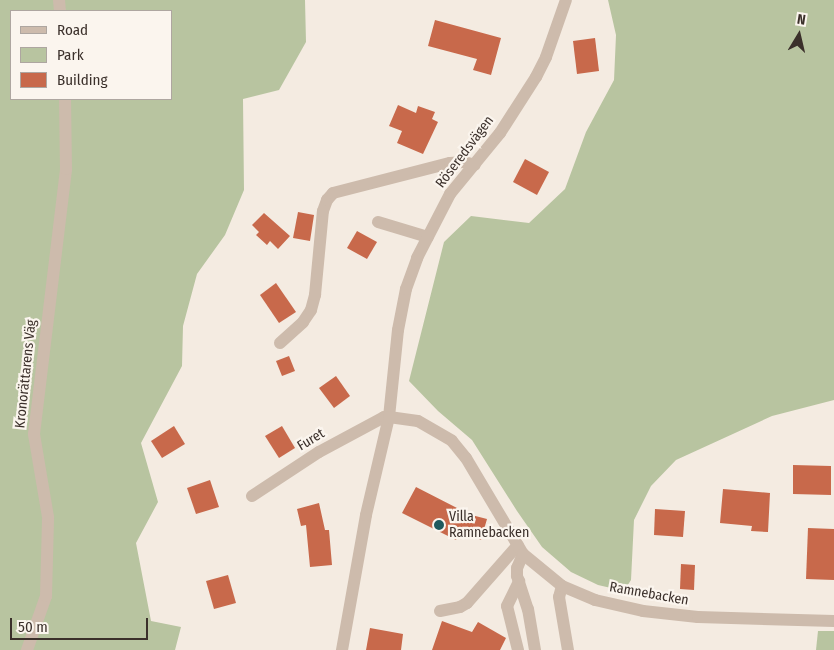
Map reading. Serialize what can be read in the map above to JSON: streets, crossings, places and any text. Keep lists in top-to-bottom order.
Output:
{
  "streets": {
    "street": [
      "Röseredsvägen",
      "Kronorättarens Väg",
      "Furet",
      "Ramnebacken"
    ]
  },
  "crossings": [
    ["Röseredsvägen", "Furet"],
    ["Röseredsvägen", "Ramnebacken"],
    ["Furet", "Ramnebacken"]
  ],
  "places": ["Villa Ramnebacken"],
  "legend": ["Road", "Park", "Building"],
  "scale_bar": "50 m",
  "north": "top"
}
